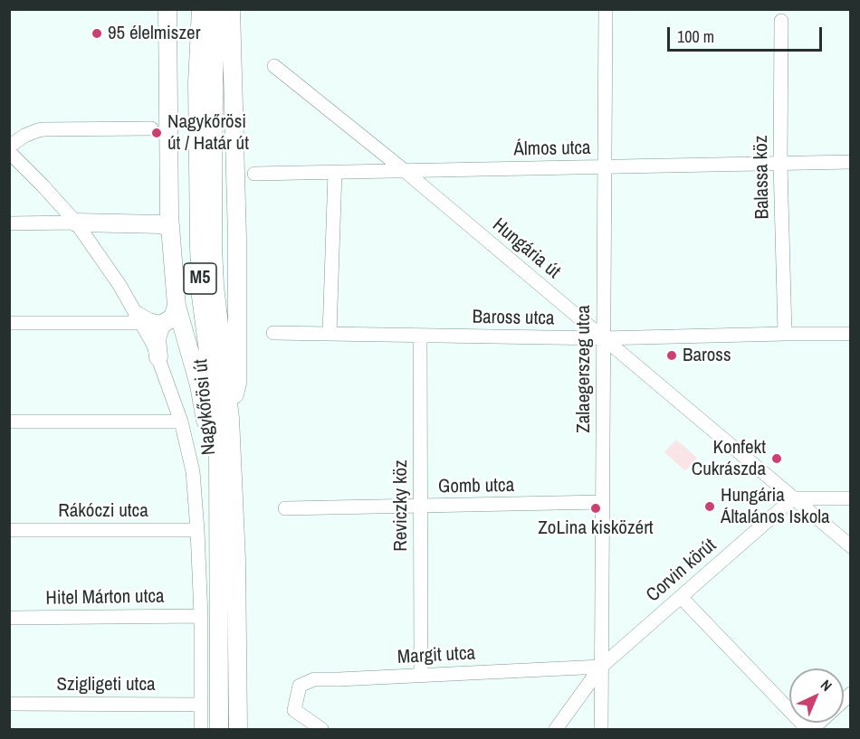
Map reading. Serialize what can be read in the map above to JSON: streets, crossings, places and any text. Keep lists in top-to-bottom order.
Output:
{
  "streets": {
    "main road": ["M5", "Nagykőrösi út"],
    "street": [
      "Álmos utca",
      "Balassa köz",
      "Hungária út",
      "Baross utca",
      "Zalaegerszeg utca",
      "Gomb utca",
      "Reviczky köz",
      "Rákóczi utca",
      "Corvin körút",
      "Hitel Márton utca",
      "Margit utca",
      "Szigligeti utca"
    ]
  },
  "crossings": [
    ["Álmos utca", "Balassa köz"],
    ["Álmos utca", "Hungária út"],
    ["Álmos utca", "Zalaegerszeg utca"],
    ["Balassa köz", "Baross utca"],
    ["Hungária út", "Baross utca"],
    ["Hungária út", "Zalaegerszeg utca"],
    ["Hungária út", "Corvin körút"],
    ["M5", "Nagykőrösi út"],
    ["Baross utca", "Zalaegerszeg utca"],
    ["Baross utca", "Reviczky köz"],
    ["Zalaegerszeg utca", "Gomb utca"],
    ["Zalaegerszeg utca", "Corvin körút"],
    ["Zalaegerszeg utca", "Margit utca"],
    ["Nagykőrösi út", "Rákóczi utca"],
    ["Nagykőrösi út", "Hitel Márton utca"],
    ["Nagykőrösi út", "Szigligeti utca"],
    ["Gomb utca", "Reviczky köz"],
    ["Reviczky köz", "Margit utca"],
    ["Corvin körút", "Margit utca"]
  ],
  "places": [
    "95 élelmiszer",
    "Nagykőrösi út / Határ út",
    "Baross",
    "Konfekt Cukrászda",
    "Hungária Általános Iskola",
    "ZoLina kisközért"
  ],
  "scale_bar": "100 m",
  "north": "top right"
}
